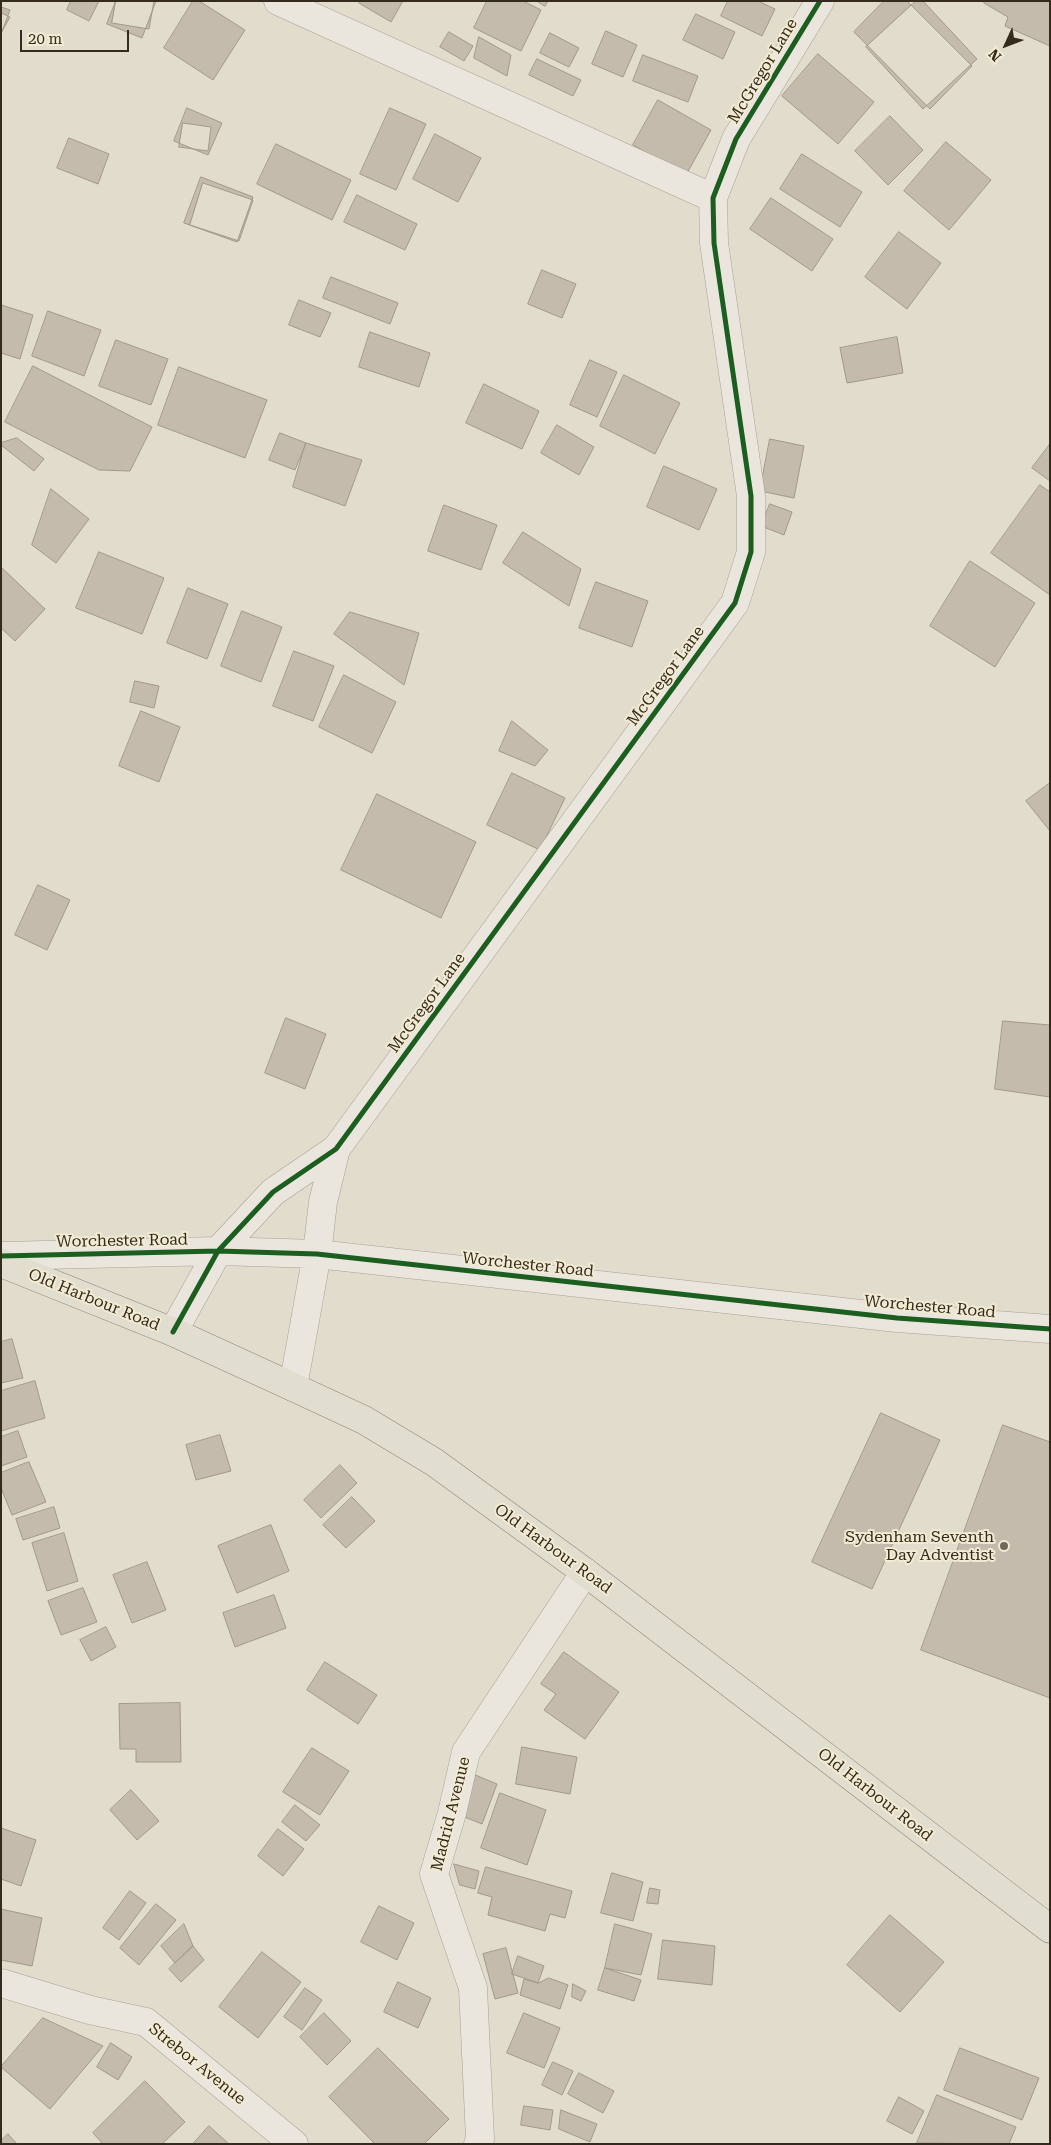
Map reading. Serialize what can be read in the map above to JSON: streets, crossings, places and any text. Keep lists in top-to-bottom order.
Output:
{
  "streets": {
    "main road": ["Old Harbour Road"],
    "street": [
      "McGregor Lane",
      "Worchester Road",
      "Madrid Avenue",
      "Strebor Avenue"
    ]
  },
  "crossings": [
    ["McGregor Lane", "Worchester Road"],
    ["McGregor Lane", "Old Harbour Road"],
    ["Old Harbour Road", "Madrid Avenue"]
  ],
  "places": ["Sydenham Seventh Day Adventist"],
  "scale_bar": "20 m",
  "north": "bottom left"
}
